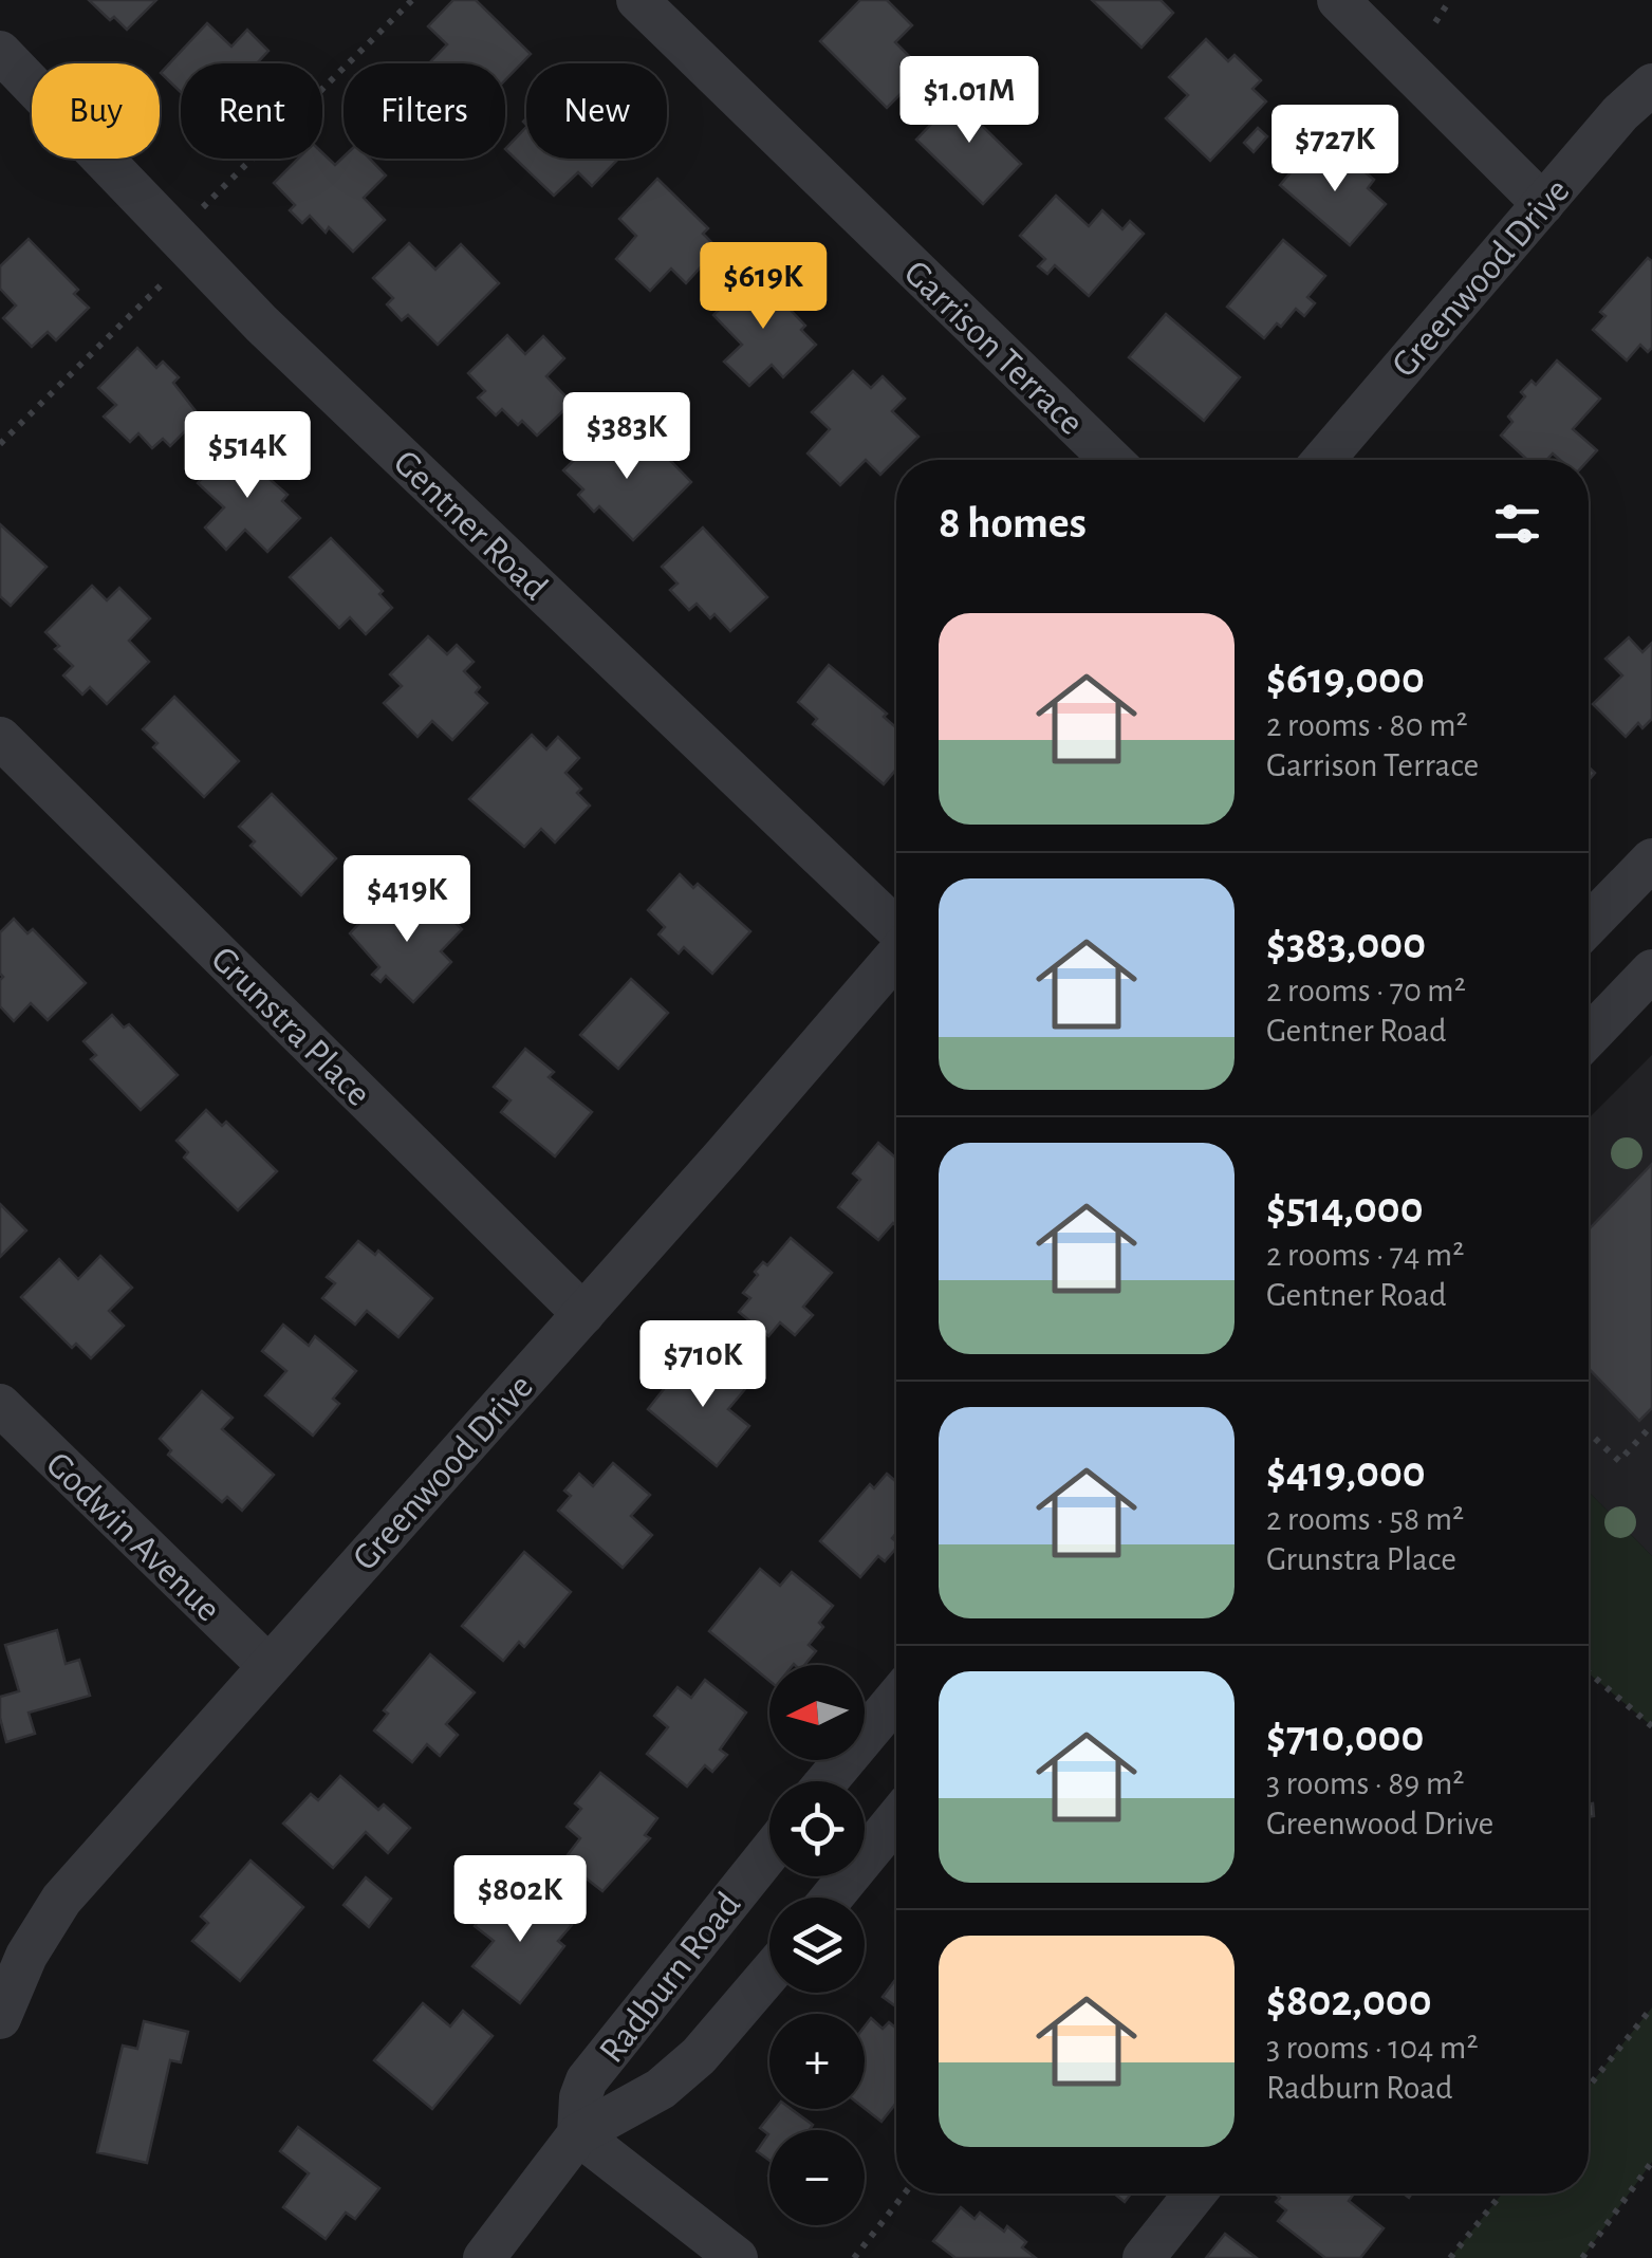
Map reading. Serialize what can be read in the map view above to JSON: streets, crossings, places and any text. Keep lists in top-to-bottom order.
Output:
{
  "streets": {
    "street": [
      "Greenwood Drive",
      "Garrison Terrace",
      "Gentner Road",
      "Grunstra Place",
      "Godwin Avenue",
      "Radburn Road"
    ]
  },
  "crossings": [
    ["Greenwood Drive", "Grunstra Place"],
    ["Greenwood Drive", "Godwin Avenue"]
  ],
  "north": "left",
  "page": {
    "price": [
      "$1.01M",
      "$727K",
      "$619K",
      "$383K",
      "$514K",
      "$419K",
      "$710K",
      "$802K"
    ],
    "chip": [
      "Buy",
      "Rent",
      "Filters",
      "New"
    ],
    "heading": "8 homes",
    "list": [
      {
        "name": "$619,000",
        "note": "2 rooms · 80 m² · Garrison Terrace"
      },
      {
        "name": "$383,000",
        "note": "2 rooms · 70 m² · Gentner Road"
      },
      {
        "name": "$514,000",
        "note": "2 rooms · 74 m² · Gentner Road"
      },
      {
        "name": "$419,000",
        "note": "2 rooms · 58 m² · Grunstra Place"
      },
      {
        "name": "$710,000",
        "note": "3 rooms · 89 m² · Greenwood Drive"
      },
      {
        "name": "$802,000",
        "note": "3 rooms · 104 m² · Radburn Road"
      }
    ],
    "map_buttons": ["+", "−"]
  }
}
